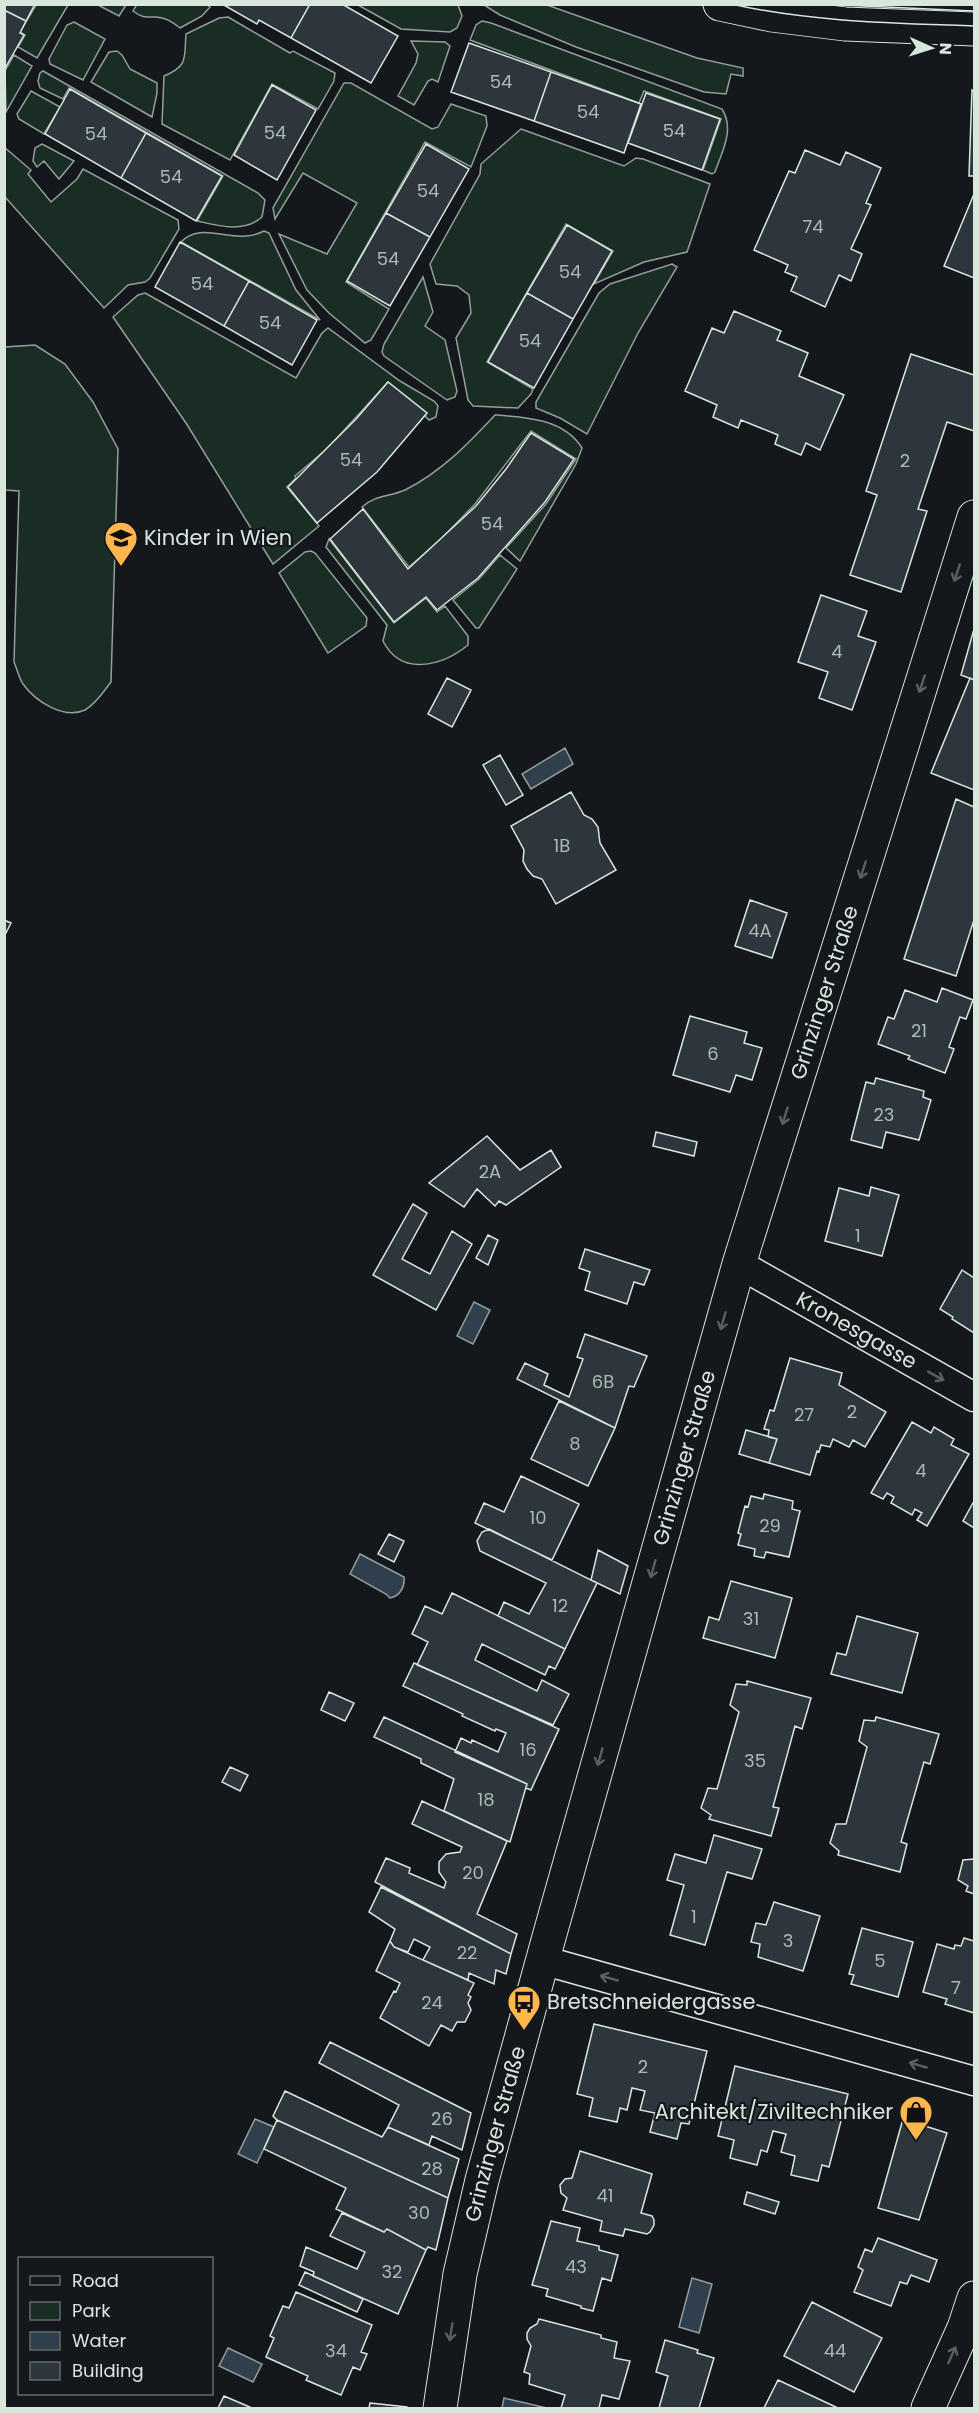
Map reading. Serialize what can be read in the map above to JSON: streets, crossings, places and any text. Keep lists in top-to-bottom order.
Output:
{
  "streets": {
    "street": ["Grinzinger Straße", "Kronesgasse"]
  },
  "crossings": [
    ["Grinzinger Straße", "Kronesgasse"]
  ],
  "one_way": ["Grinzinger Straße", "Kronesgasse"],
  "places": {
    "school or university": ["Kinder in Wien"],
    "bus stop": ["Bretschneidergasse"],
    "shop": ["Architekt/Ziviltechniker"]
  },
  "house_numbers": [
    "54",
    "54",
    "54",
    "54",
    "54",
    "54",
    "54",
    "74",
    "54",
    "54",
    "54",
    "54",
    "54",
    "54",
    "2",
    "54",
    "4",
    "1B",
    "4A",
    "21",
    "6",
    "23",
    "2A",
    "1",
    "6B",
    "2",
    "27",
    "8",
    "4",
    "10",
    "29",
    "12",
    "31",
    "16",
    "35",
    "18",
    "20",
    "1",
    "3",
    "22",
    "5",
    "7",
    "24",
    "2",
    "26",
    "28",
    "41",
    "30",
    "43",
    "32",
    "34",
    "44"
  ],
  "legend": [
    "Road",
    "Park",
    "Water",
    "Building"
  ],
  "north": "right"
}
